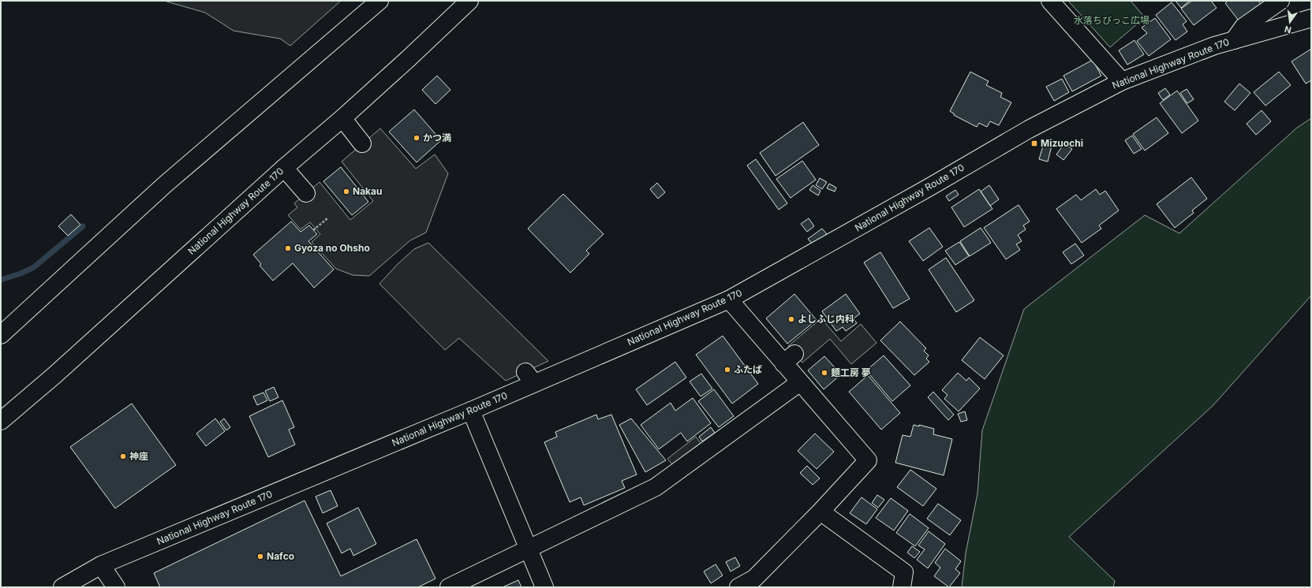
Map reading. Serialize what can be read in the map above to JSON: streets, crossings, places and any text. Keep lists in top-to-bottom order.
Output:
{
  "streets": {
    "main road": ["National Highway Route 170"]
  },
  "parks": ["水落ちびっこ広場"],
  "places": {
    "other": [
      "かつ満",
      "Nakau",
      "Gyoza no Ohsho",
      "よしふじ内科",
      "ふたば",
      "麺工房 夢",
      "神座",
      "Nafco"
    ],
    "transit": ["Mizuochi"]
  },
  "north": "bottom"
}
